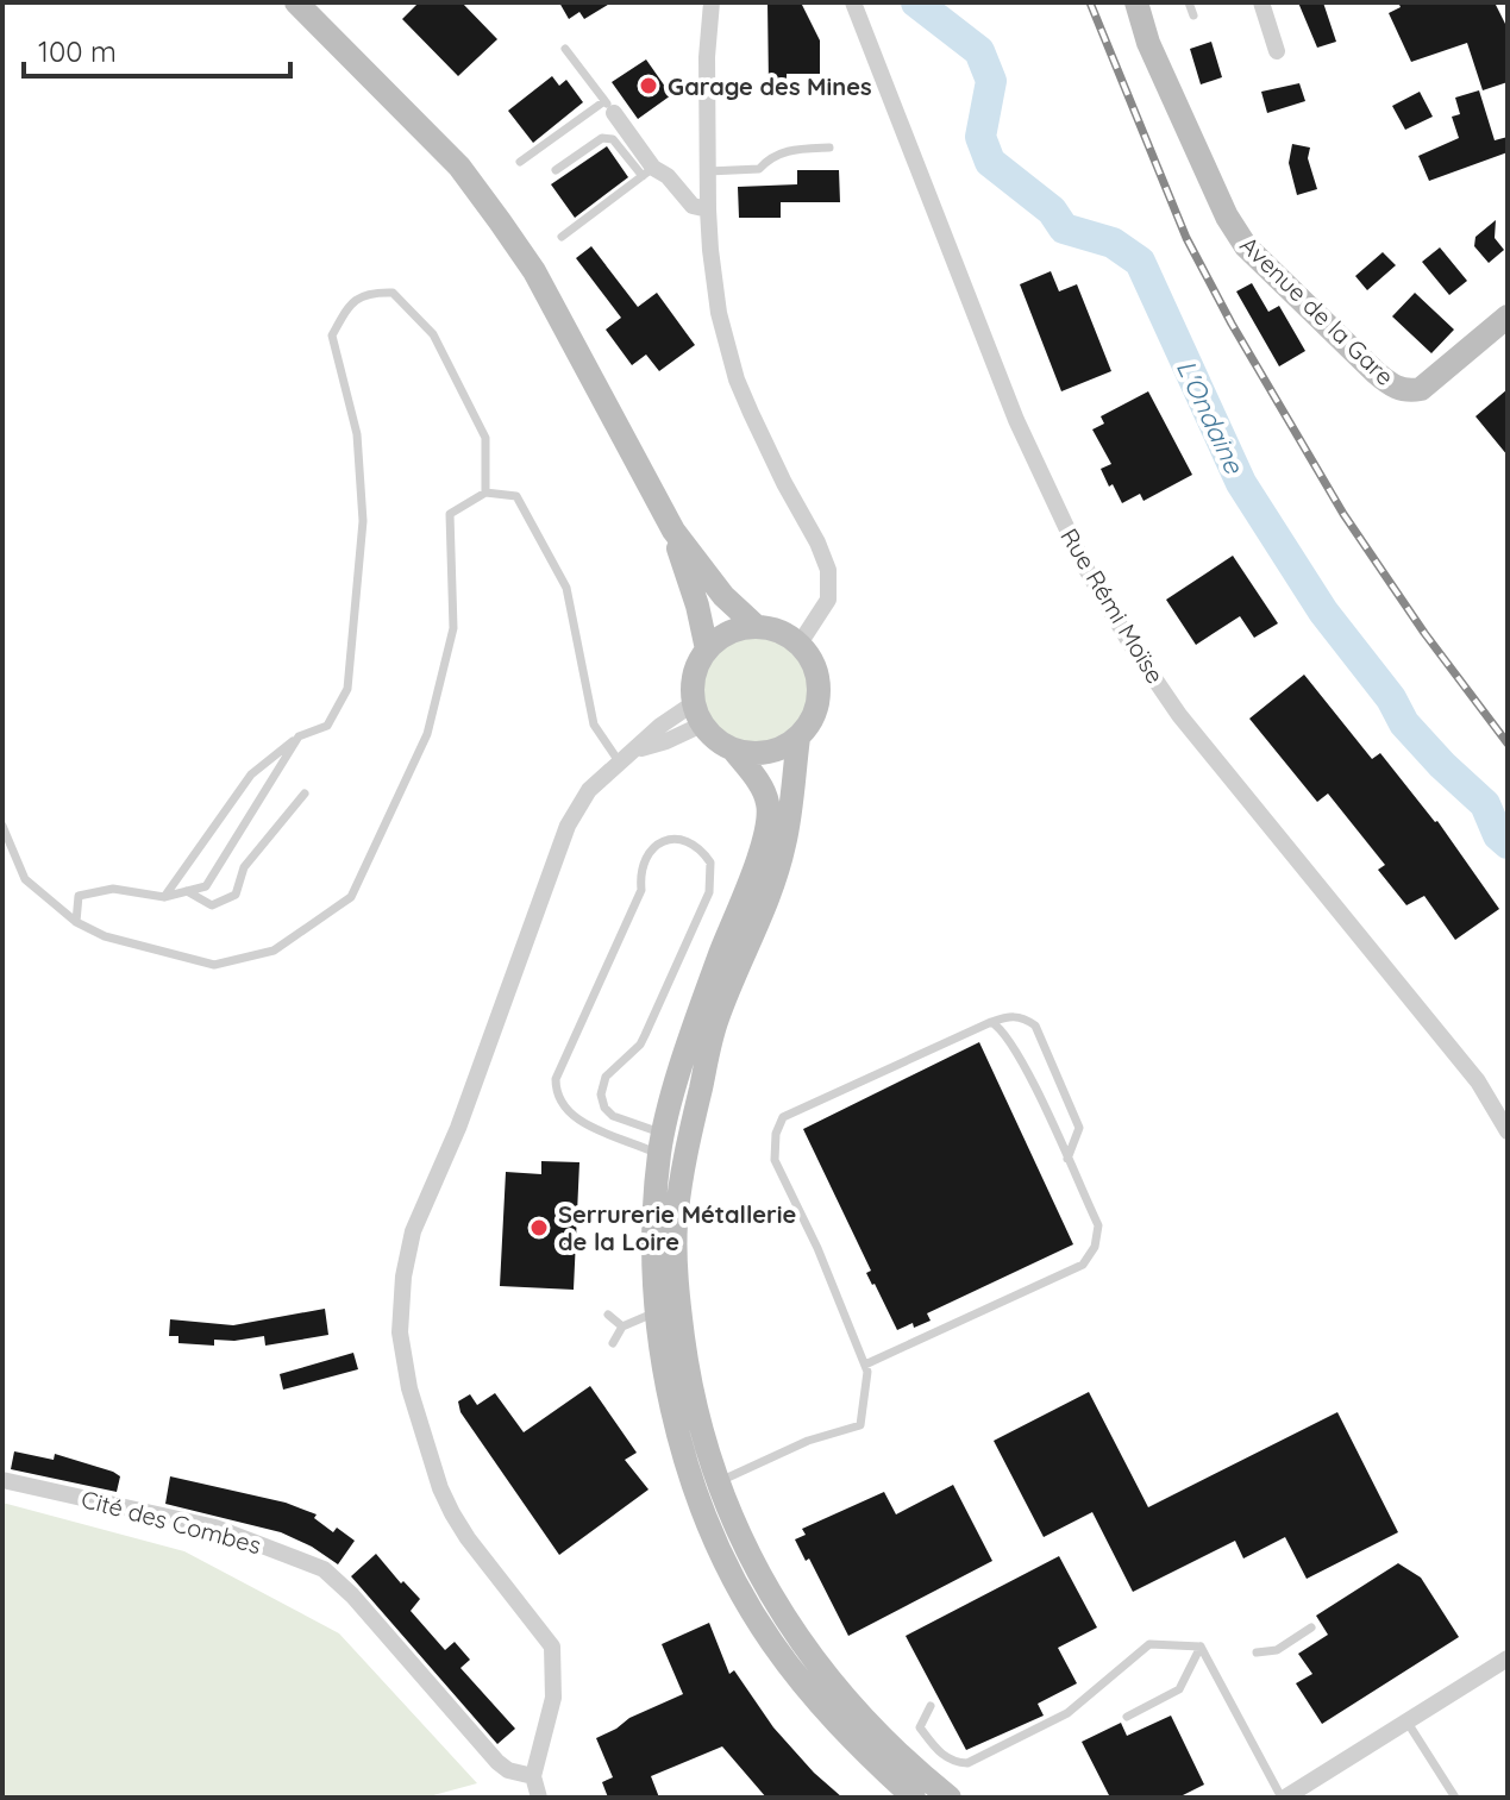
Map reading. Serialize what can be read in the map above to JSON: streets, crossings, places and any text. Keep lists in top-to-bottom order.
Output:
{
  "streets": {
    "main road": ["Avenue de la Gare"],
    "street": ["Rue Rémi Moïse", "Cité des Combes"]
  },
  "water": ["L'Ondaine"],
  "places": ["Garage des Mines", "Serrurerie Métallerie de la Loire"],
  "scale_bar": "100 m"
}
